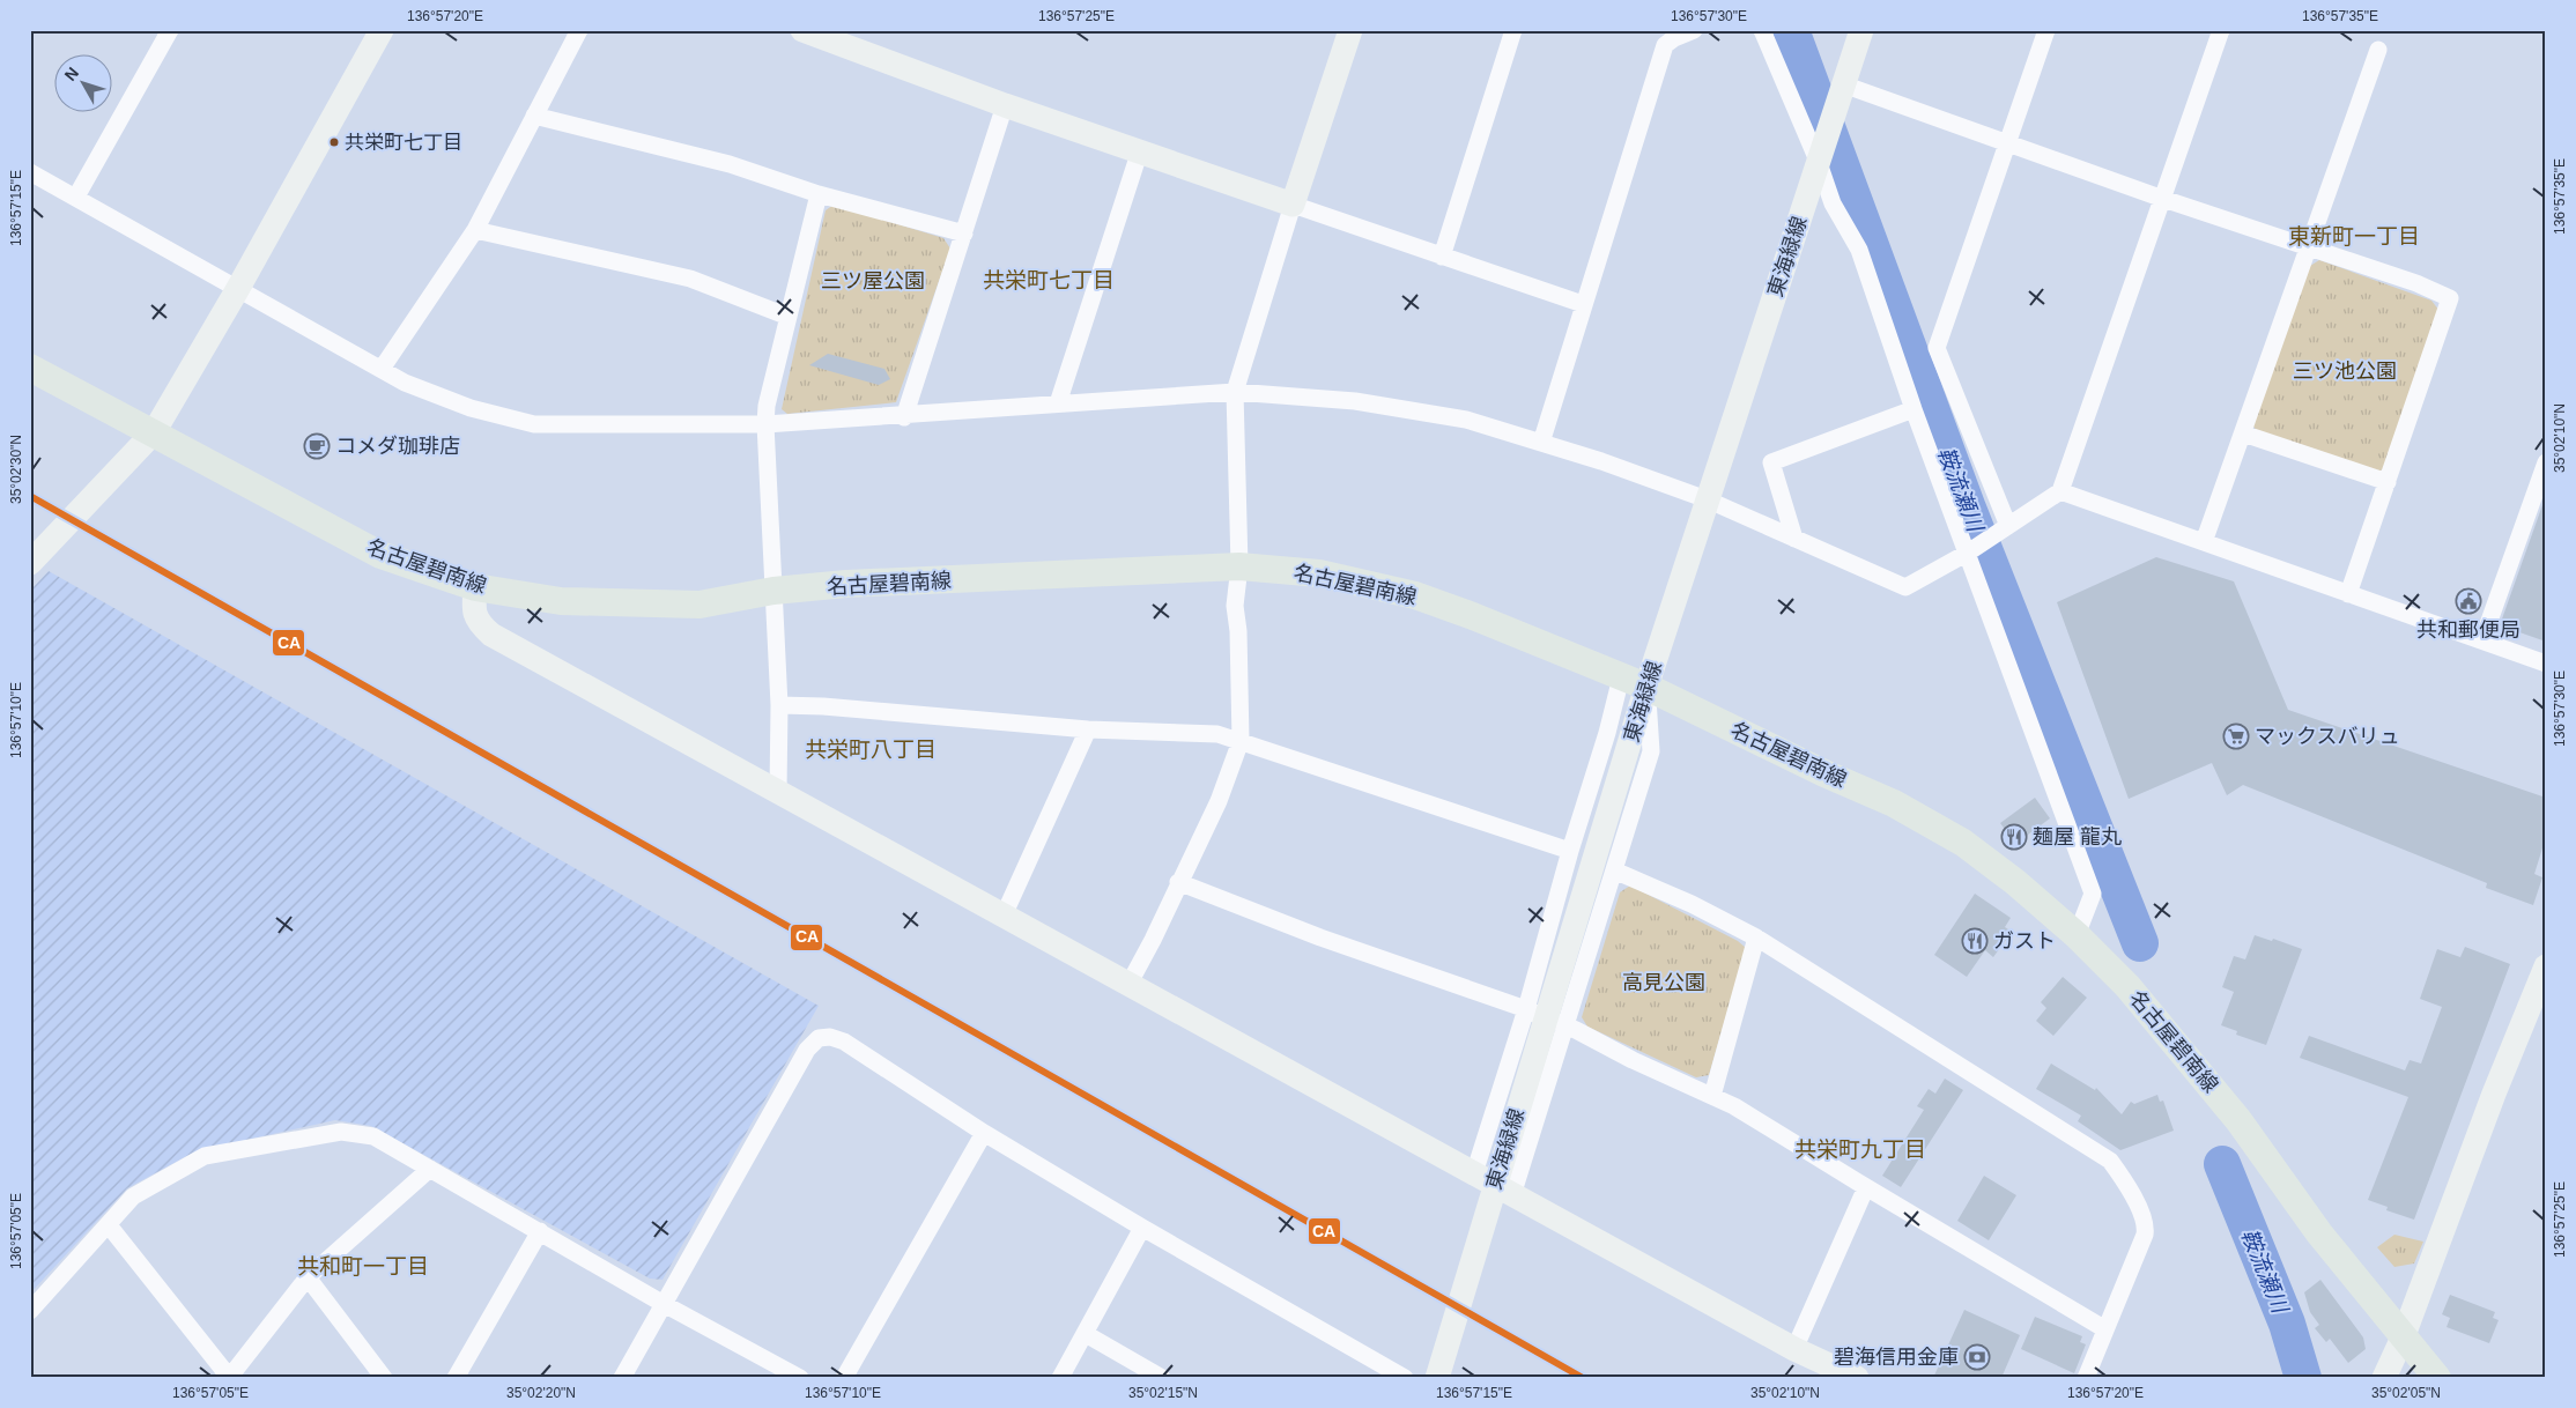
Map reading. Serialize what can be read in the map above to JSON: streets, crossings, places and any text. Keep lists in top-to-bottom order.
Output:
{
  "streets": {
    "main road": ["名古屋碧南線"],
    "street": ["東海緑線"]
  },
  "crossings": [
    ["東海緑線", "名古屋碧南線"]
  ],
  "districts": [
    "東新町一丁目",
    "共栄町七丁目",
    "共栄町八丁目",
    "共栄町九丁目",
    "共和町一丁目"
  ],
  "water": ["鞍流瀬川"],
  "parks": ["三ツ屋公園", "三ツ池公園", "高見公園"],
  "places": {
    "other": ["共栄町七丁目"],
    "cafe": ["コメダ珈琲店"],
    "public building": ["共和郵便局"],
    "supermarket": ["マックスバリュ"],
    "restaurant": ["麺屋 龍丸", "ガスト"],
    "bank": ["碧海信用金庫"]
  },
  "lines": ["transit line CA"],
  "north": "top left",
  "coordinates": [
    "136°57'20\"E",
    "136°57'25\"E",
    "136°57'30\"E",
    "136°57'35\"E",
    "136°57'15\"E",
    "35°02'10\"N",
    "35°02'30\"N",
    "136°57'10\"E",
    "136°57'05\"E",
    "35°02'20\"N",
    "35°02'15\"N",
    "35°02'05\"N"
  ]
}
